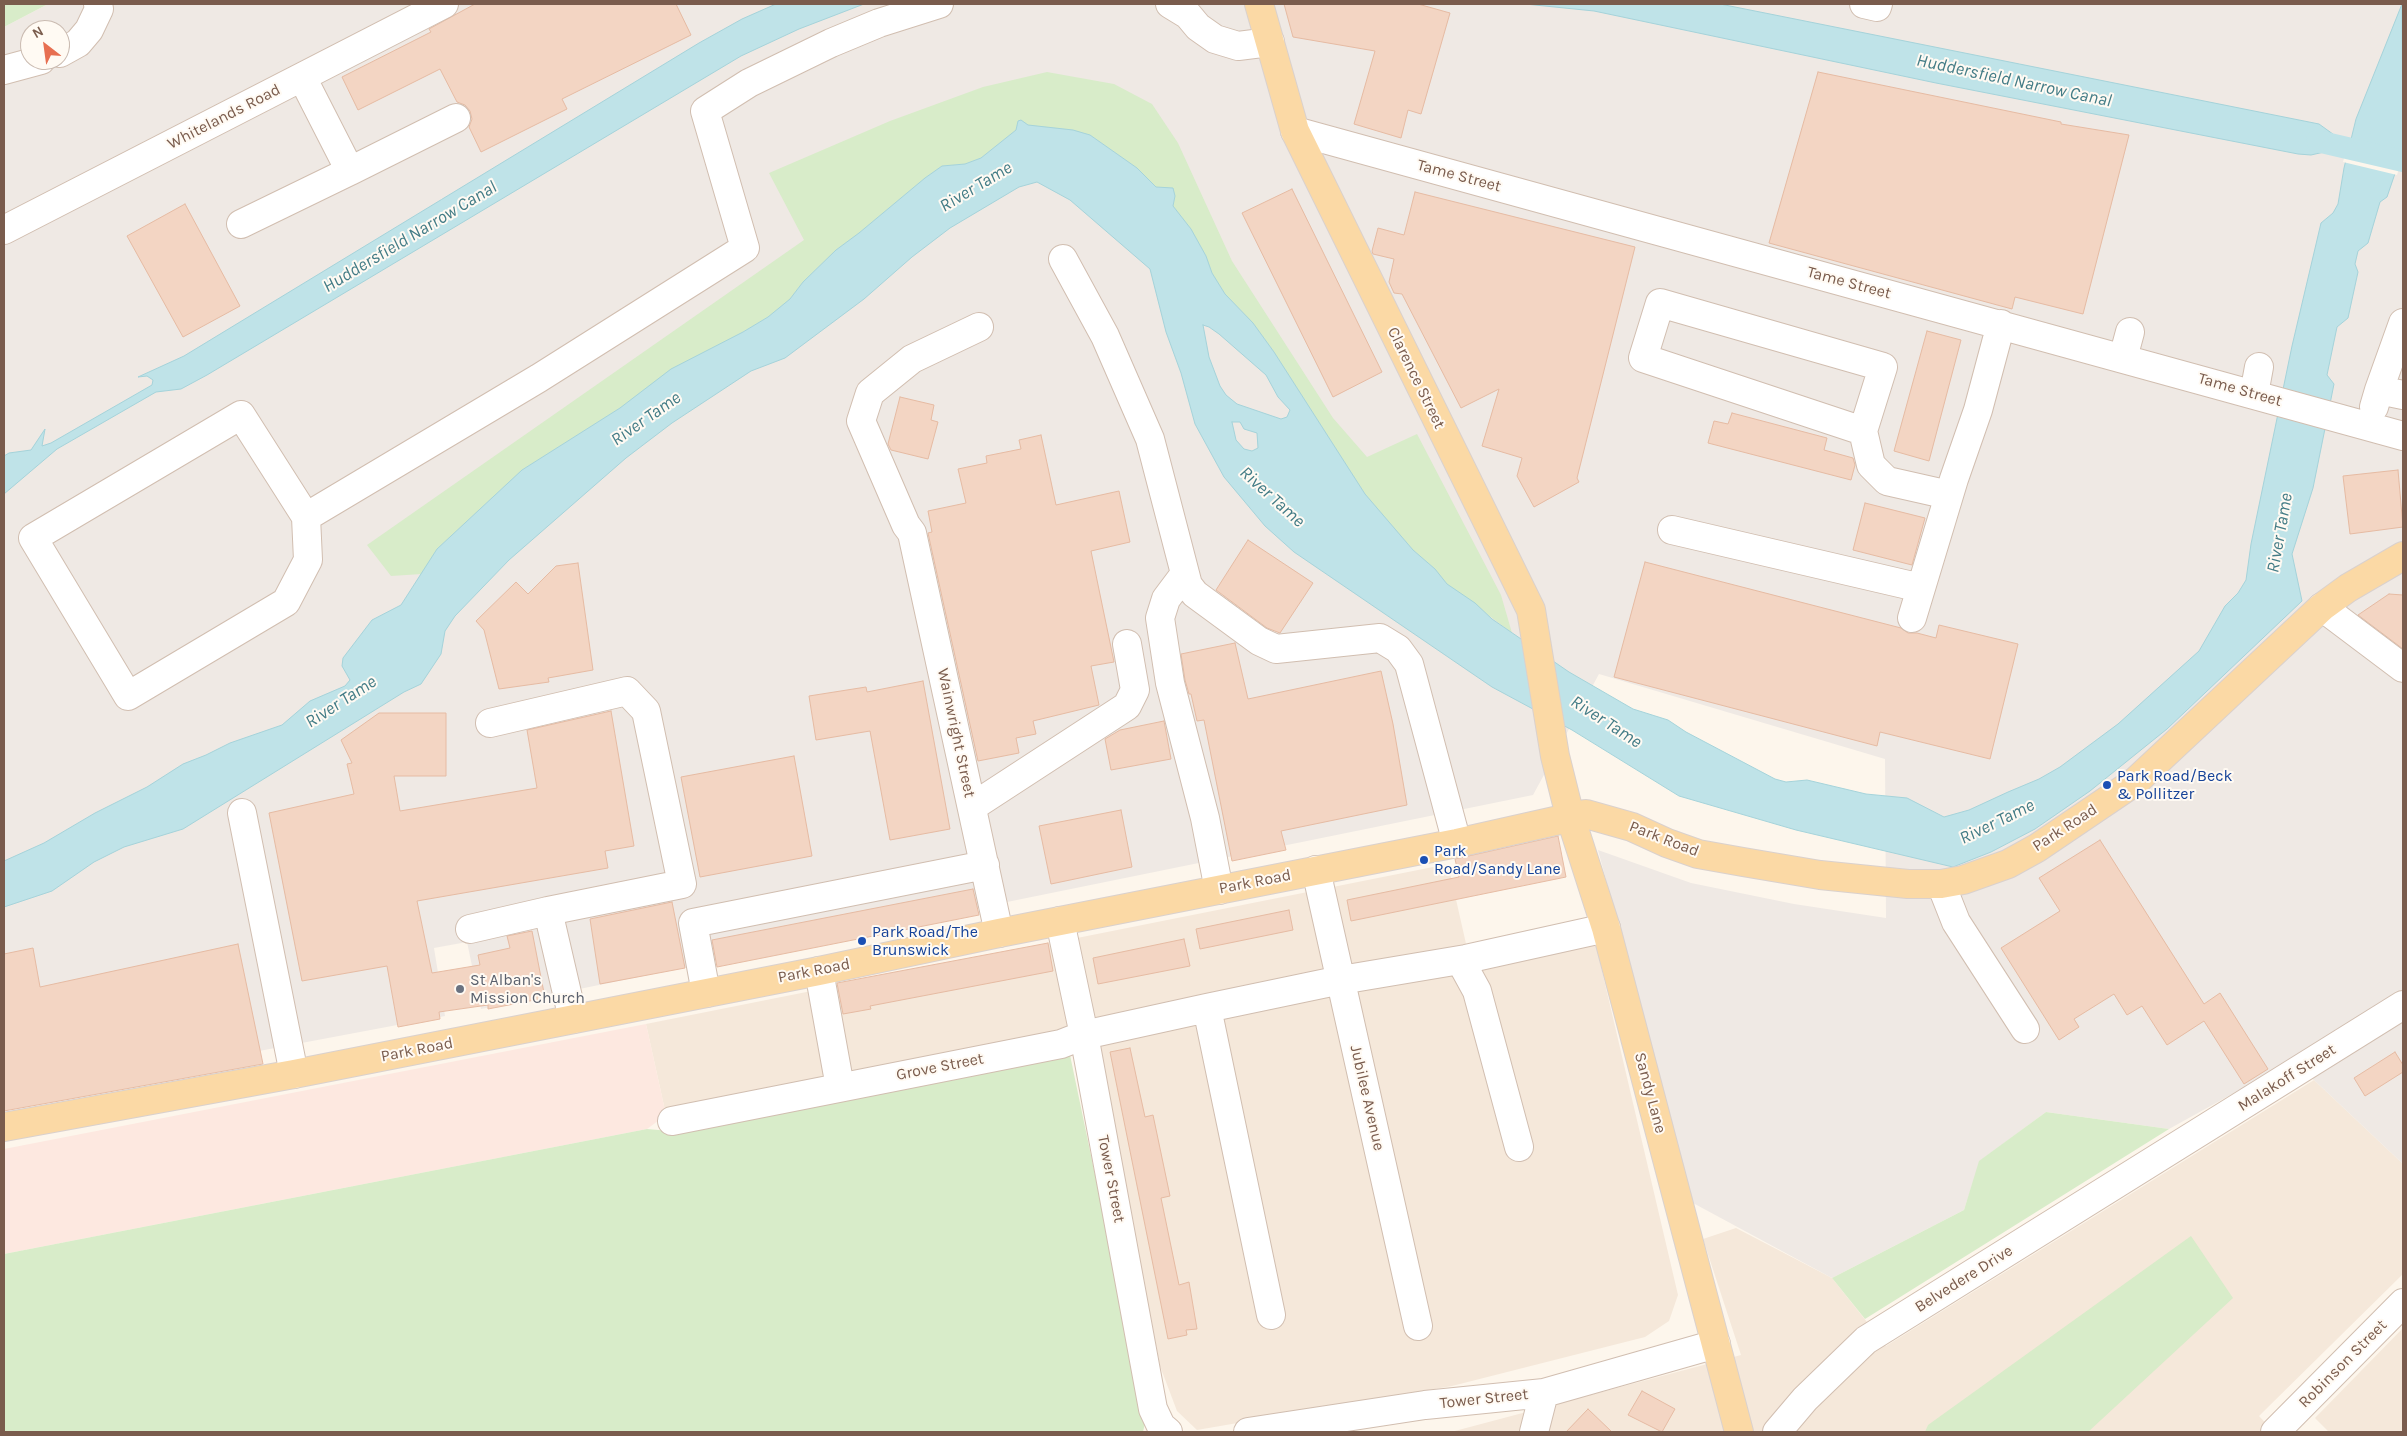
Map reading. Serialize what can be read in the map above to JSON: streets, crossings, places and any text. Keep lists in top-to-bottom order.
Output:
{
  "streets": {
    "main road": ["Clarence Street", "Park Road", "Sandy Lane"],
    "street": [
      "Whitelands Road",
      "Tame Street",
      "Wainwright Street",
      "Grove Street",
      "Malakoff Street",
      "Jubilee Avenue",
      "Tower Street",
      "Belvedere Drive",
      "Robinson Street"
    ]
  },
  "crossings": [
    ["Tame Street", "Clarence Street"],
    ["Clarence Street", "Sandy Lane"],
    ["Wainwright Street", "Park Road"],
    ["Park Road", "Sandy Lane"],
    ["Park Road", "Jubilee Avenue"],
    ["Park Road", "Tower Street"],
    ["Grove Street", "Sandy Lane"],
    ["Grove Street", "Jubilee Avenue"],
    ["Grove Street", "Tower Street"],
    ["Malakoff Street", "Belvedere Drive"],
    ["Sandy Lane", "Tower Street"]
  ],
  "water": ["Huddersfield Narrow Canal", "River Tame"],
  "places": [
    "Park Road/Beck & Pollitzer",
    "Park Road/Sandy Lane",
    "Park Road/The Brunswick",
    "St Alban's Mission Church"
  ],
  "north": "top left"
}
